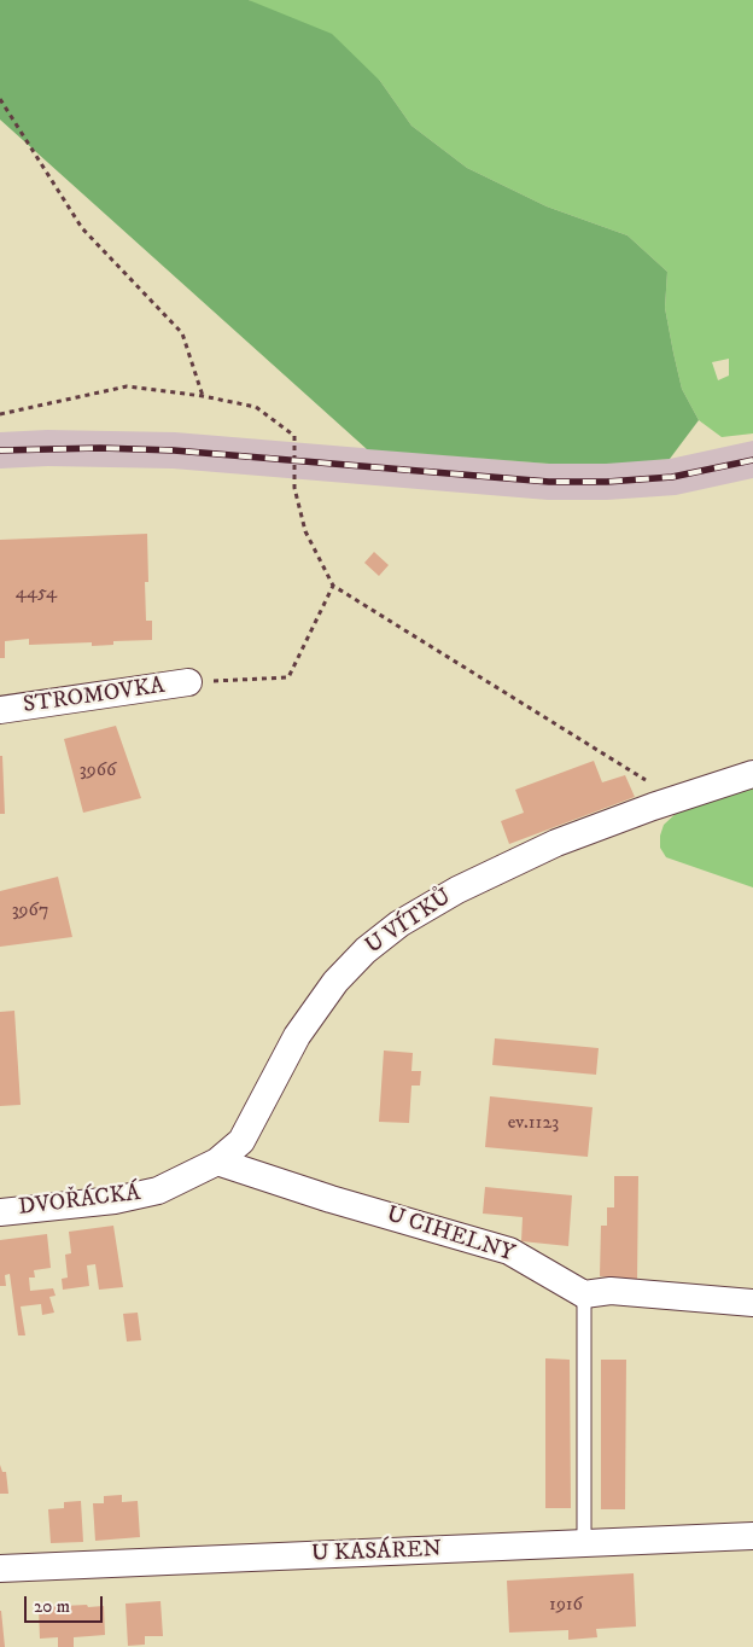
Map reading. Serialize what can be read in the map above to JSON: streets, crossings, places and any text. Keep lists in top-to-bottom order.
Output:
{
  "streets": {
    "street": [
      "STROMOVKA",
      "U VÍTKŮ",
      "DVOŘÁCKÁ",
      "U CIHELNY",
      "U KASÁREN"
    ]
  },
  "crossings": [
    ["U VÍTKŮ", "DVOŘÁCKÁ"],
    ["U VÍTKŮ", "U CIHELNY"]
  ],
  "house_numbers": [
    "4454",
    "3966",
    "3967",
    "ev.1123",
    "1916"
  ],
  "scale_bar": "20 m"
}
